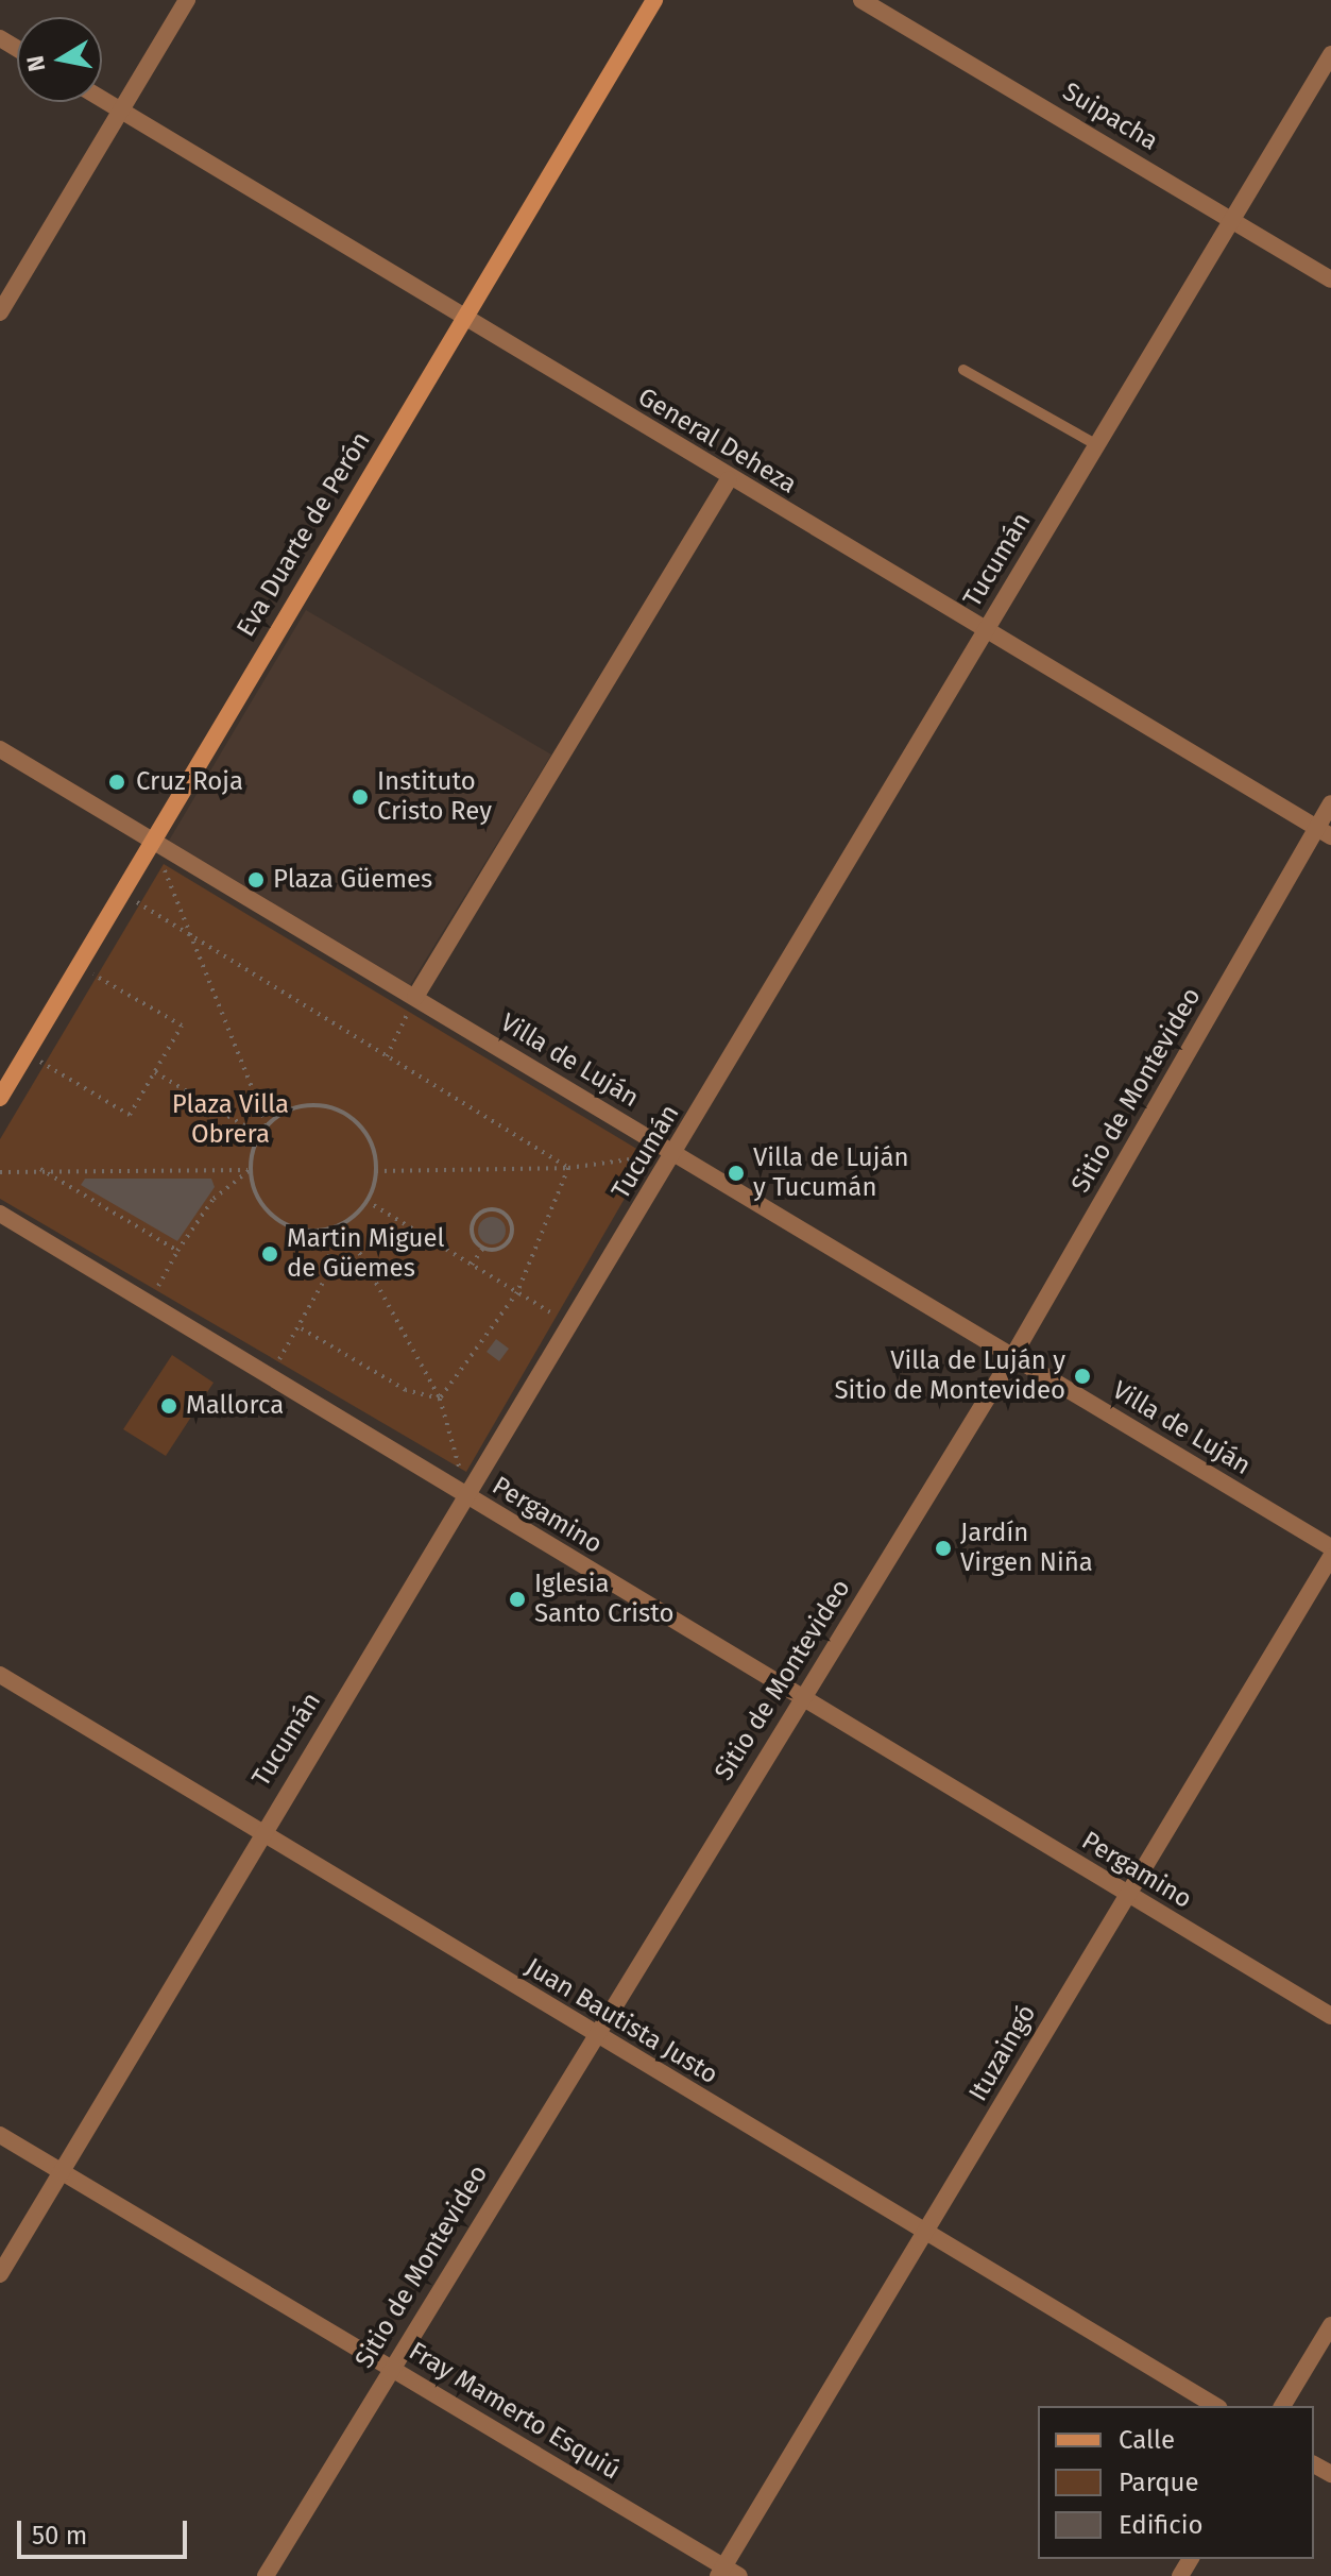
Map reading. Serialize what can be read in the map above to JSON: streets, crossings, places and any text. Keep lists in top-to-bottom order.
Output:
{
  "streets": {
    "main road": ["Eva Duarte de Perón"],
    "street": [
      "Suipacha",
      "General Deheza",
      "Tucumán",
      "Villa de Luján",
      "Sitio de Montevideo",
      "Pergamino",
      "Juan Bautista Justo",
      "Ituzaingó",
      "Fray Mamerto Esquiú"
    ]
  },
  "crossings": [
    ["Suipacha", "Tucumán"],
    ["General Deheza", "Eva Duarte de Perón"],
    ["General Deheza", "Tucumán"],
    ["General Deheza", "Sitio de Montevideo"],
    ["Eva Duarte de Perón", "Villa de Luján"],
    ["Tucumán", "Villa de Luján"],
    ["Tucumán", "Pergamino"],
    ["Tucumán", "Juan Bautista Justo"],
    ["Tucumán", "Fray Mamerto Esquiú"],
    ["Villa de Luján", "Sitio de Montevideo"],
    ["Sitio de Montevideo", "Pergamino"],
    ["Sitio de Montevideo", "Juan Bautista Justo"],
    ["Sitio de Montevideo", "Fray Mamerto Esquiú"],
    ["Pergamino", "Ituzaingó"],
    ["Juan Bautista Justo", "Ituzaingó"],
    ["Ituzaingó", "Fray Mamerto Esquiú"]
  ],
  "parks": ["Plaza Villa Obrera"],
  "places": [
    "Cruz Roja",
    "Instituto Cristo Rey",
    "Plaza Güemes",
    "Villa de Luján y Tucumán",
    "Martin Miguel de Güemes",
    "Villa de Luján y Sitio de Montevideo",
    "Mallorca",
    "Jardín Virgen Niña",
    "Iglesia Santo Cristo"
  ],
  "legend": ["Calle", "Parque", "Edificio"],
  "scale_bar": "50 m",
  "north": "left"
}
